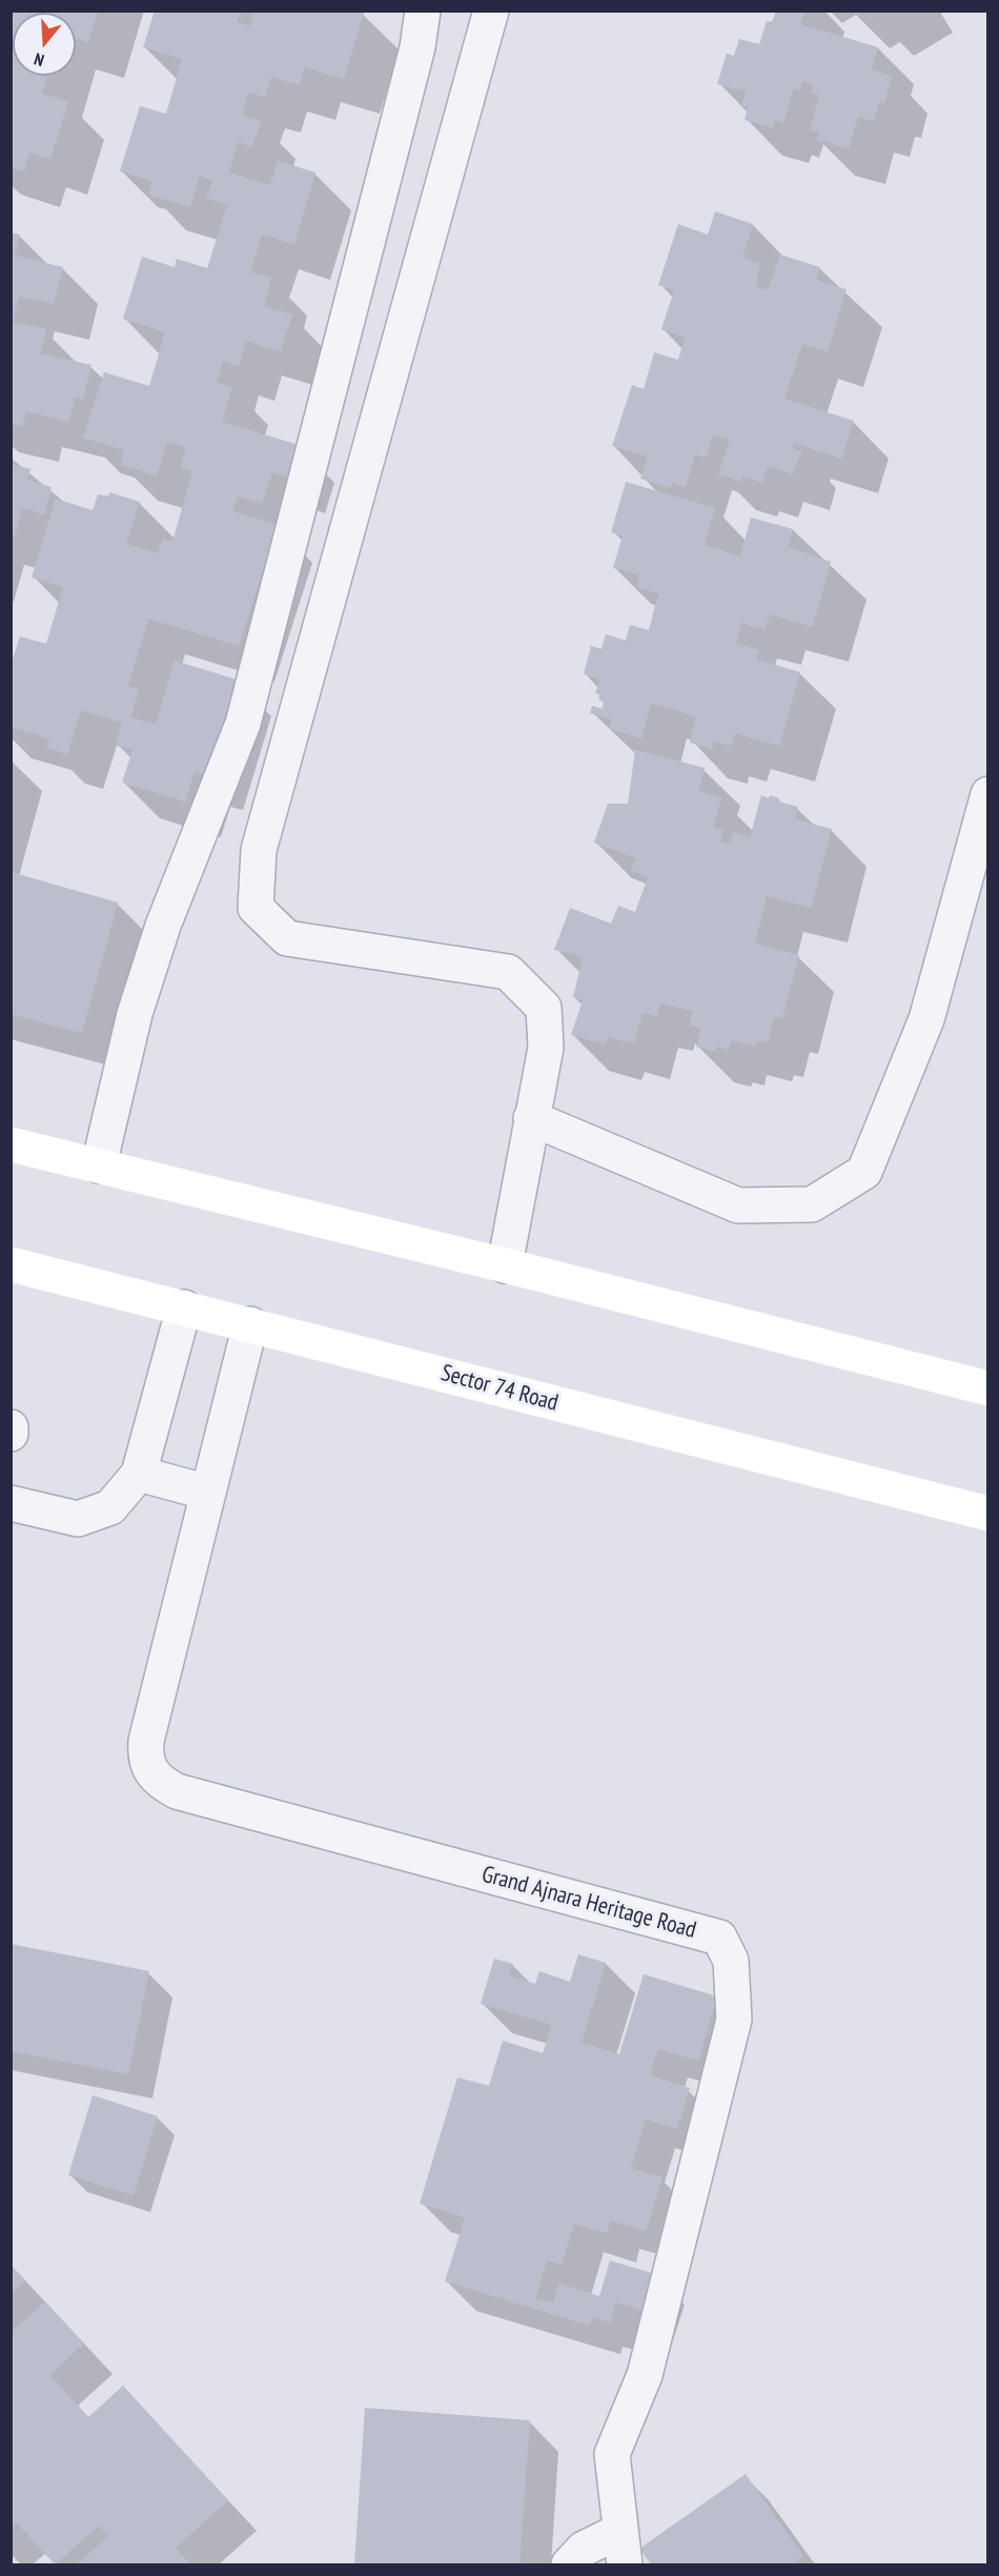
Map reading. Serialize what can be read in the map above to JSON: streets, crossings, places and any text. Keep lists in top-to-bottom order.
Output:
{
  "streets": {
    "street": ["Sector 74 Road", "Grand Ajnara Heritage Road"]
  },
  "crossings": [
    ["Sector 74 Road", "Grand Ajnara Heritage Road"]
  ],
  "north": "bottom"
}
